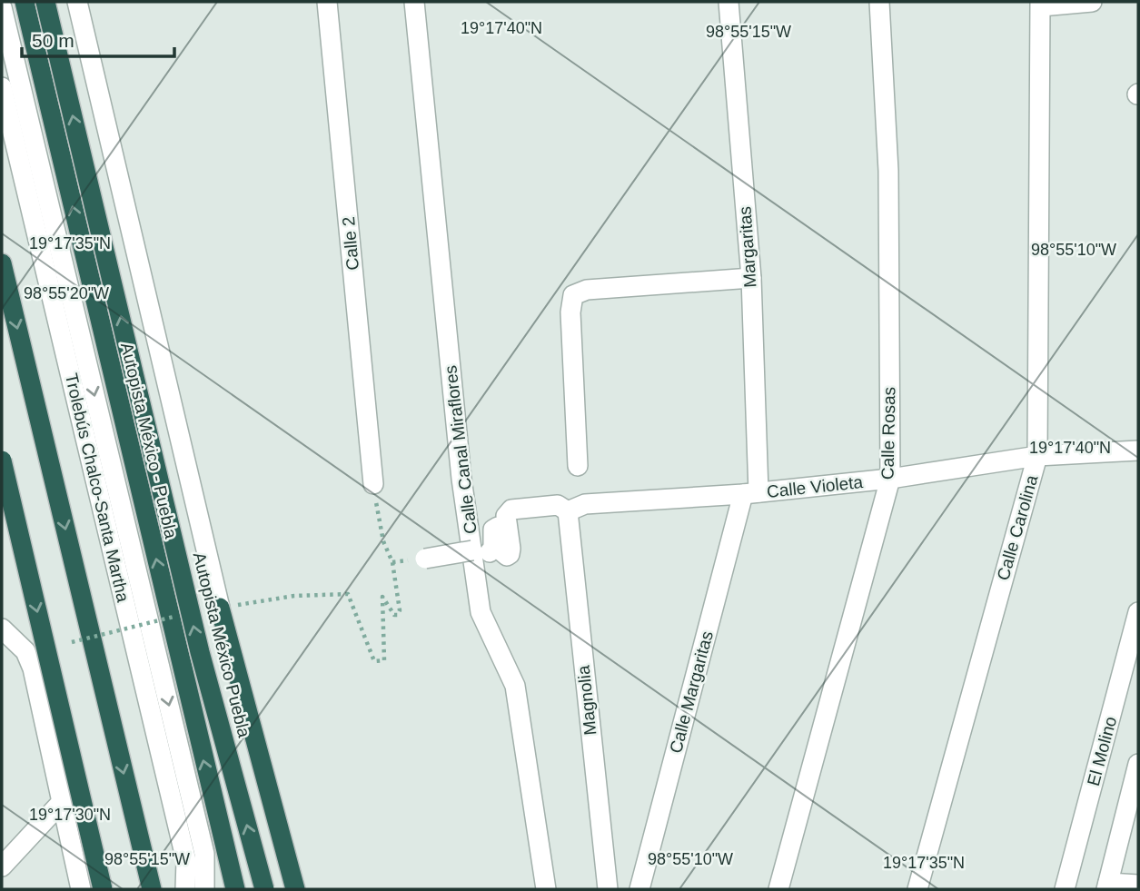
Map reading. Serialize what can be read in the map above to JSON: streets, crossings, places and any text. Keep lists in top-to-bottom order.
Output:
{
  "streets": {
    "highway": ["Autopista México - Puebla", "Autopista México Puebla"],
    "street": [
      "Calle 2",
      "Margaritas",
      "Calle Rosas",
      "Calle Canal Miraflores",
      "Calle Violeta",
      "Trolebús Chalco-Santa Martha",
      "Calle Carolina",
      "Calle Margaritas",
      "Magnolia",
      "El Molino"
    ]
  },
  "crossings": [
    ["Margaritas", "Calle Violeta"],
    ["Margaritas", "Calle Margaritas"],
    ["Calle Rosas", "Calle Violeta"],
    ["Calle Violeta", "Calle Carolina"],
    ["Calle Violeta", "Calle Margaritas"],
    ["Calle Violeta", "Magnolia"]
  ],
  "scale_bar": "50 m",
  "coordinates": [
    "19°17'40\"N",
    "98°55'15\"W",
    "19°17'35\"N",
    "98°55'10\"W",
    "98°55'20\"W",
    "19°17'30\"N"
  ]
}
